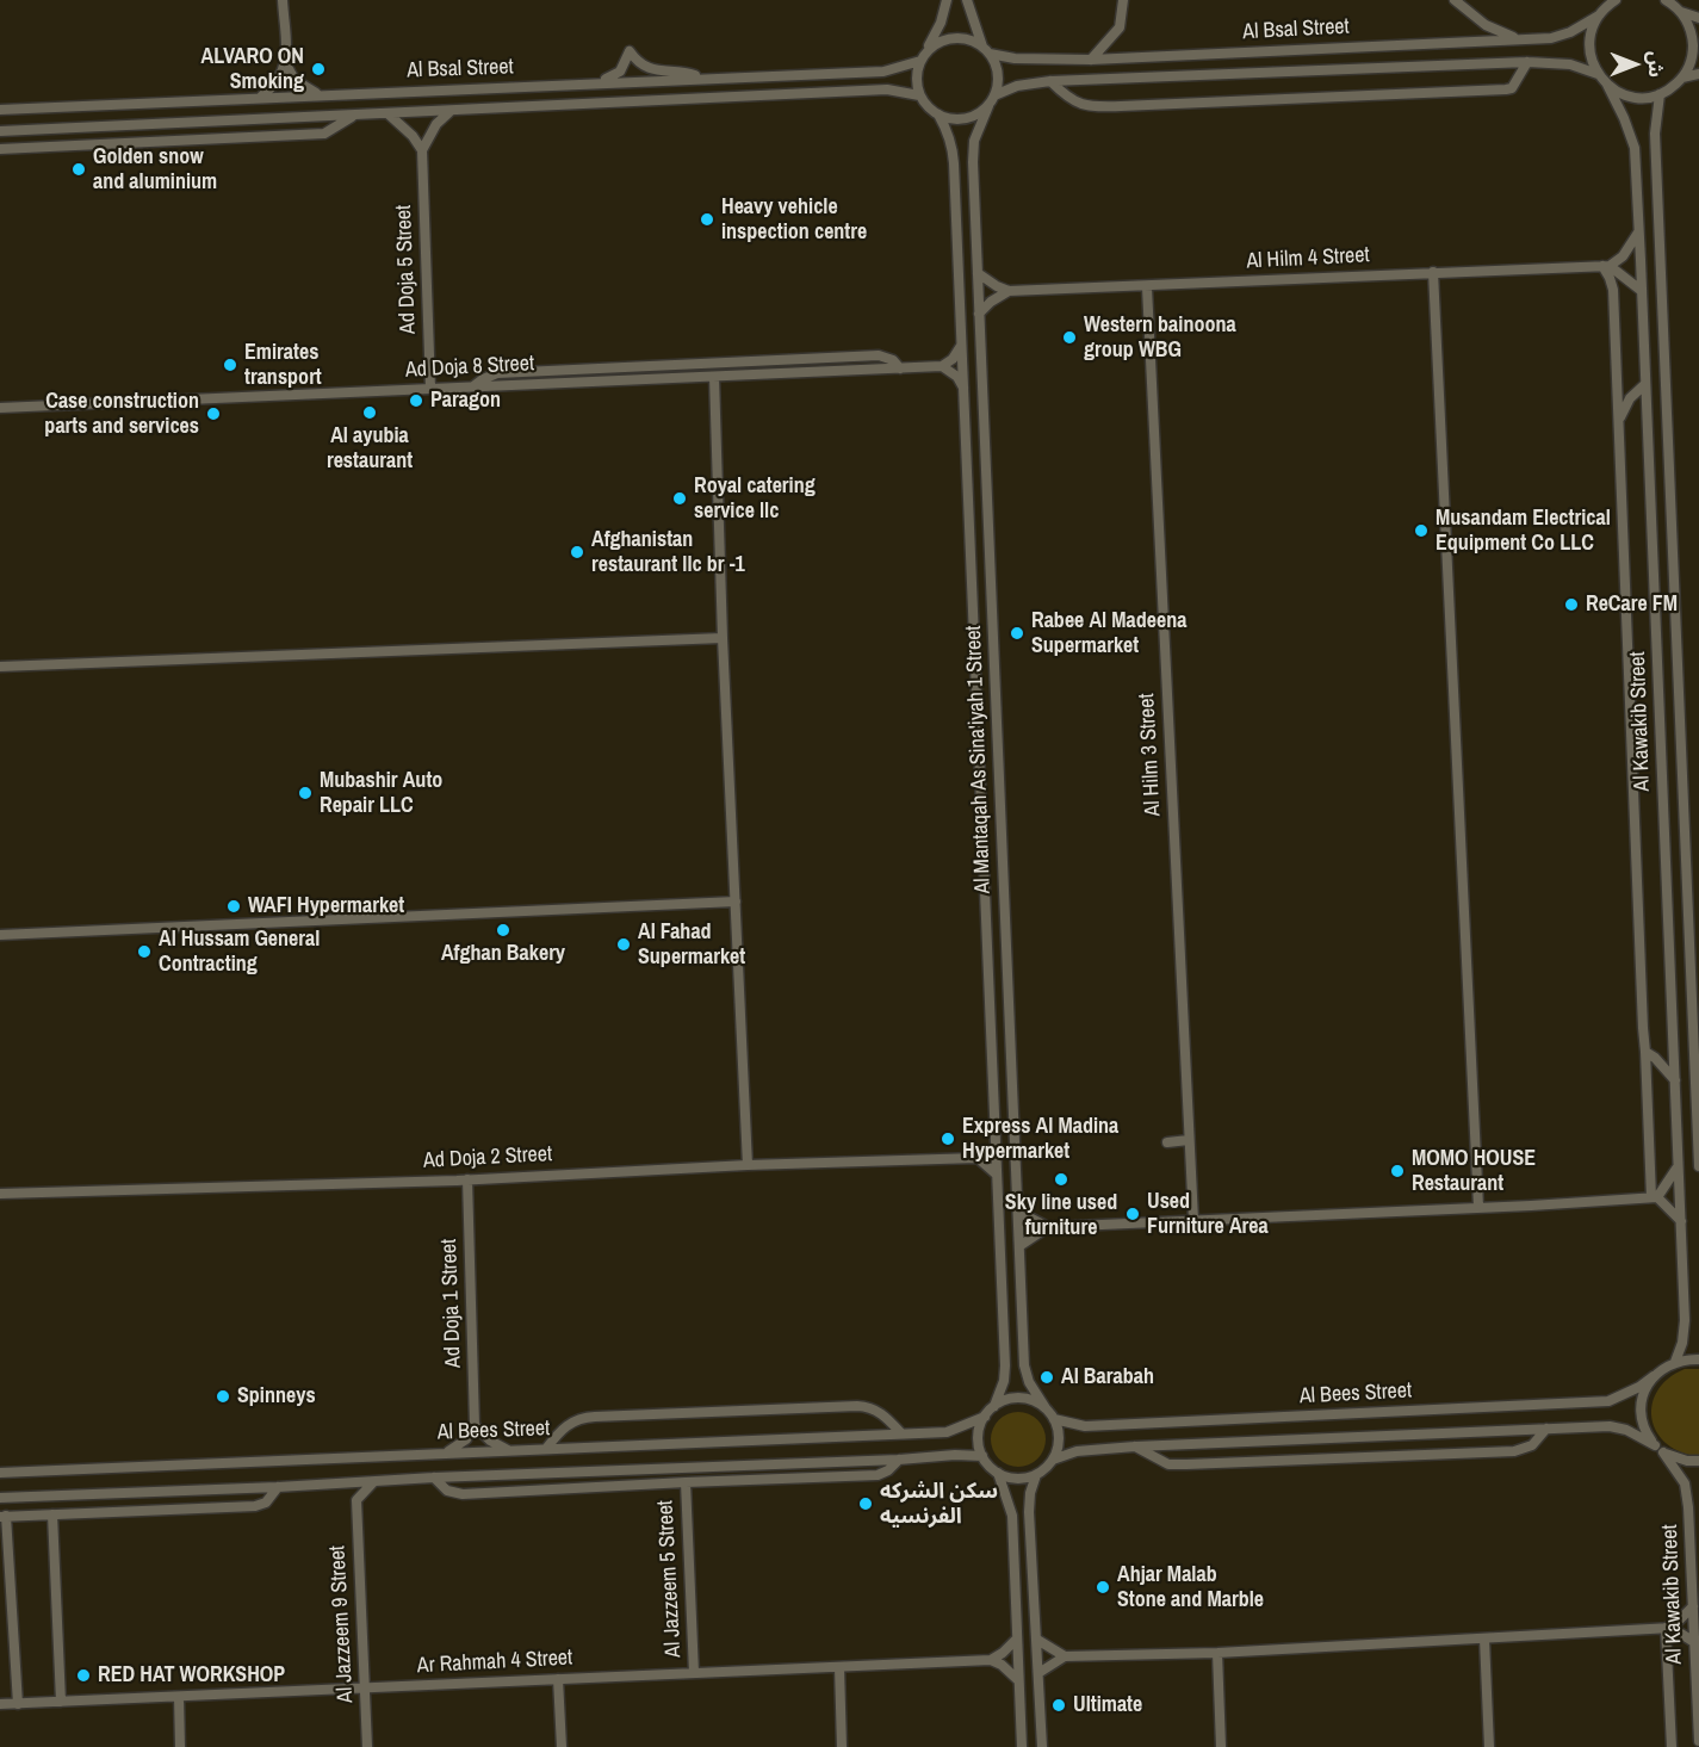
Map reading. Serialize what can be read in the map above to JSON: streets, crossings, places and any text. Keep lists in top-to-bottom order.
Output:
{
  "streets": {
    "street": [
      "Al Bsal Street",
      "Al Hilm 4 Street",
      "Ad Doja 5 Street",
      "Ad Doja 8 Street",
      "Al Kawakib Street",
      "Al Hilm 3 Street",
      "Al Mantaqah As Sina'iyah 1 Street",
      "Ad Doja 2 Street",
      "Ad Doja 1 Street",
      "Al Bees Street",
      "Al Jazzeem 5 Street",
      "Al Jazzeem 9 Street",
      "Ar Rahmah 4 Street"
    ]
  },
  "crossings": [
    ["Al Bsal Street", "Al Kawakib Street"],
    ["Al Bsal Street", "Al Mantaqah As Sina'iyah 1 Street"],
    ["Al Hilm 4 Street", "Al Hilm 3 Street"],
    ["Ad Doja 5 Street", "Ad Doja 8 Street"],
    ["Al Kawakib Street", "Al Bees Street"],
    ["Al Mantaqah As Sina'iyah 1 Street", "Al Bees Street"],
    ["Ad Doja 2 Street", "Ad Doja 1 Street"],
    ["Al Jazzeem 5 Street", "Ar Rahmah 4 Street"],
    ["Al Jazzeem 9 Street", "Ar Rahmah 4 Street"]
  ],
  "places": [
    "ALVARO ON Smoking",
    "Golden snow and aluminium",
    "Heavy vehicle inspection centre",
    "Western bainoona group WBG",
    "Emirates transport",
    "Paragon",
    "Al ayubia restaurant",
    "Case construction parts and services",
    "Royal catering service llc",
    "Musandam Electrical Equipment Co LLC",
    "Afghanistan restaurant llc br -1",
    "ReCare FM",
    "Rabee Al Madeena Supermarket",
    "Mubashir Auto Repair LLC",
    "WAFI Hypermarket",
    "Afghan Bakery",
    "Al Fahad Supermarket",
    "Al Hussam General Contracting",
    "Express Al Madina Hypermarket",
    "MOMO HOUSE Restaurant",
    "Sky line used furniture",
    "Used Furniture Area",
    "Al Barabah",
    "Spinneys",
    "سكن الشركه الفرنسيه",
    "Ahjar Malab Stone and Marble",
    "RED HAT WORKSHOP",
    "Ultimate"
  ],
  "north": "right"
}
